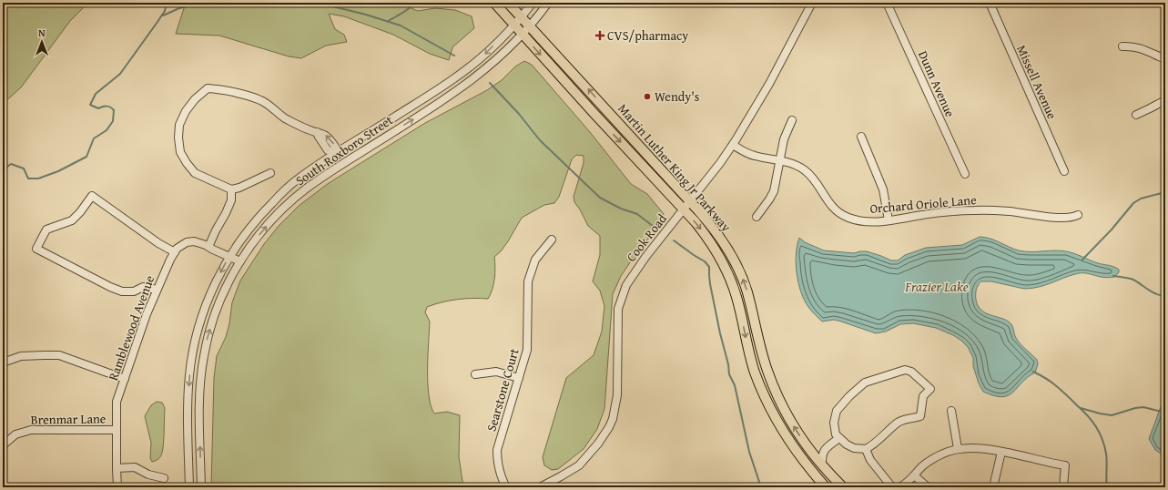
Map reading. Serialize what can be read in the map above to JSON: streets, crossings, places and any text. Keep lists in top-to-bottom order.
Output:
{
  "streets": {
    "main road": ["Martin Luther King Jr Parkway"],
    "street": [
      "Missell Avenue",
      "Dunn Avenue",
      "South Roxboro Street",
      "Orchard Oriole Lane",
      "Cook Road",
      "Ramblewood Avenue",
      "Searstone Court",
      "Brenmar Lane"
    ]
  },
  "crossings": [
    ["South Roxboro Street", "Martin Luther King Jr Parkway"],
    ["South Roxboro Street", "Ramblewood Avenue"],
    ["Martin Luther King Jr Parkway", "Cook Road"],
    ["Orchard Oriole Lane", "Cook Road"],
    ["Ramblewood Avenue", "Brenmar Lane"]
  ],
  "water": ["Frazier Lake"],
  "places": {
    "health": ["CVS/pharmacy"],
    "other": ["Wendy's"]
  },
  "north": "top"
}
